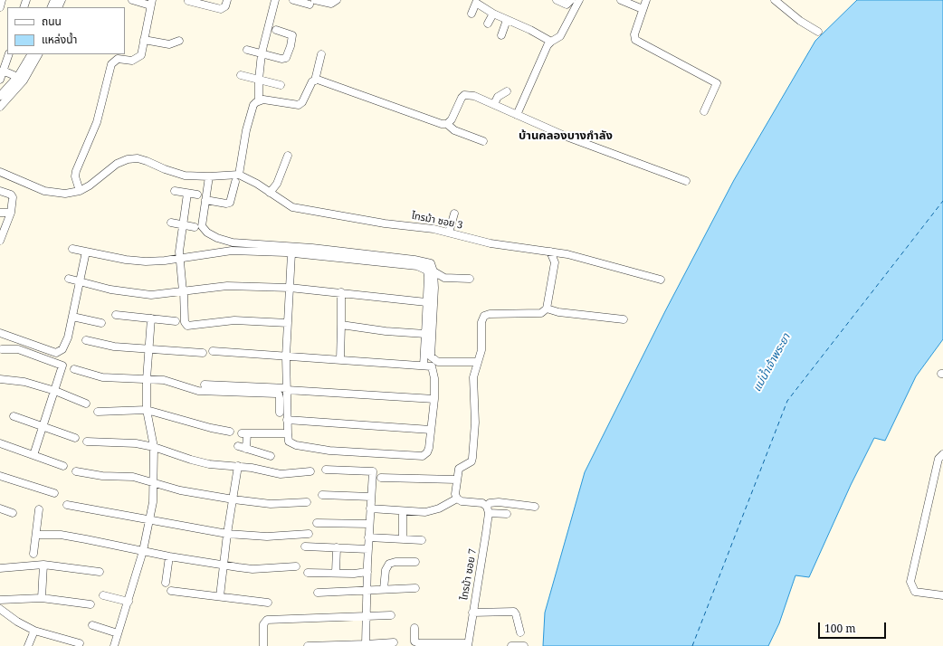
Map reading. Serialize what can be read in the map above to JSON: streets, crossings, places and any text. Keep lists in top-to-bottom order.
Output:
{
  "streets": {
    "street": ["ไทรม้า ซอย 3", "ไทรม้า ซอย 7"]
  },
  "districts": ["บ้านคลองบางกำลัง"],
  "water": ["แม่น้ำเจ้าพระยา"],
  "legend": ["ถนน", "แหล่งน้ำ"],
  "scale_bar": "100 m"
}
